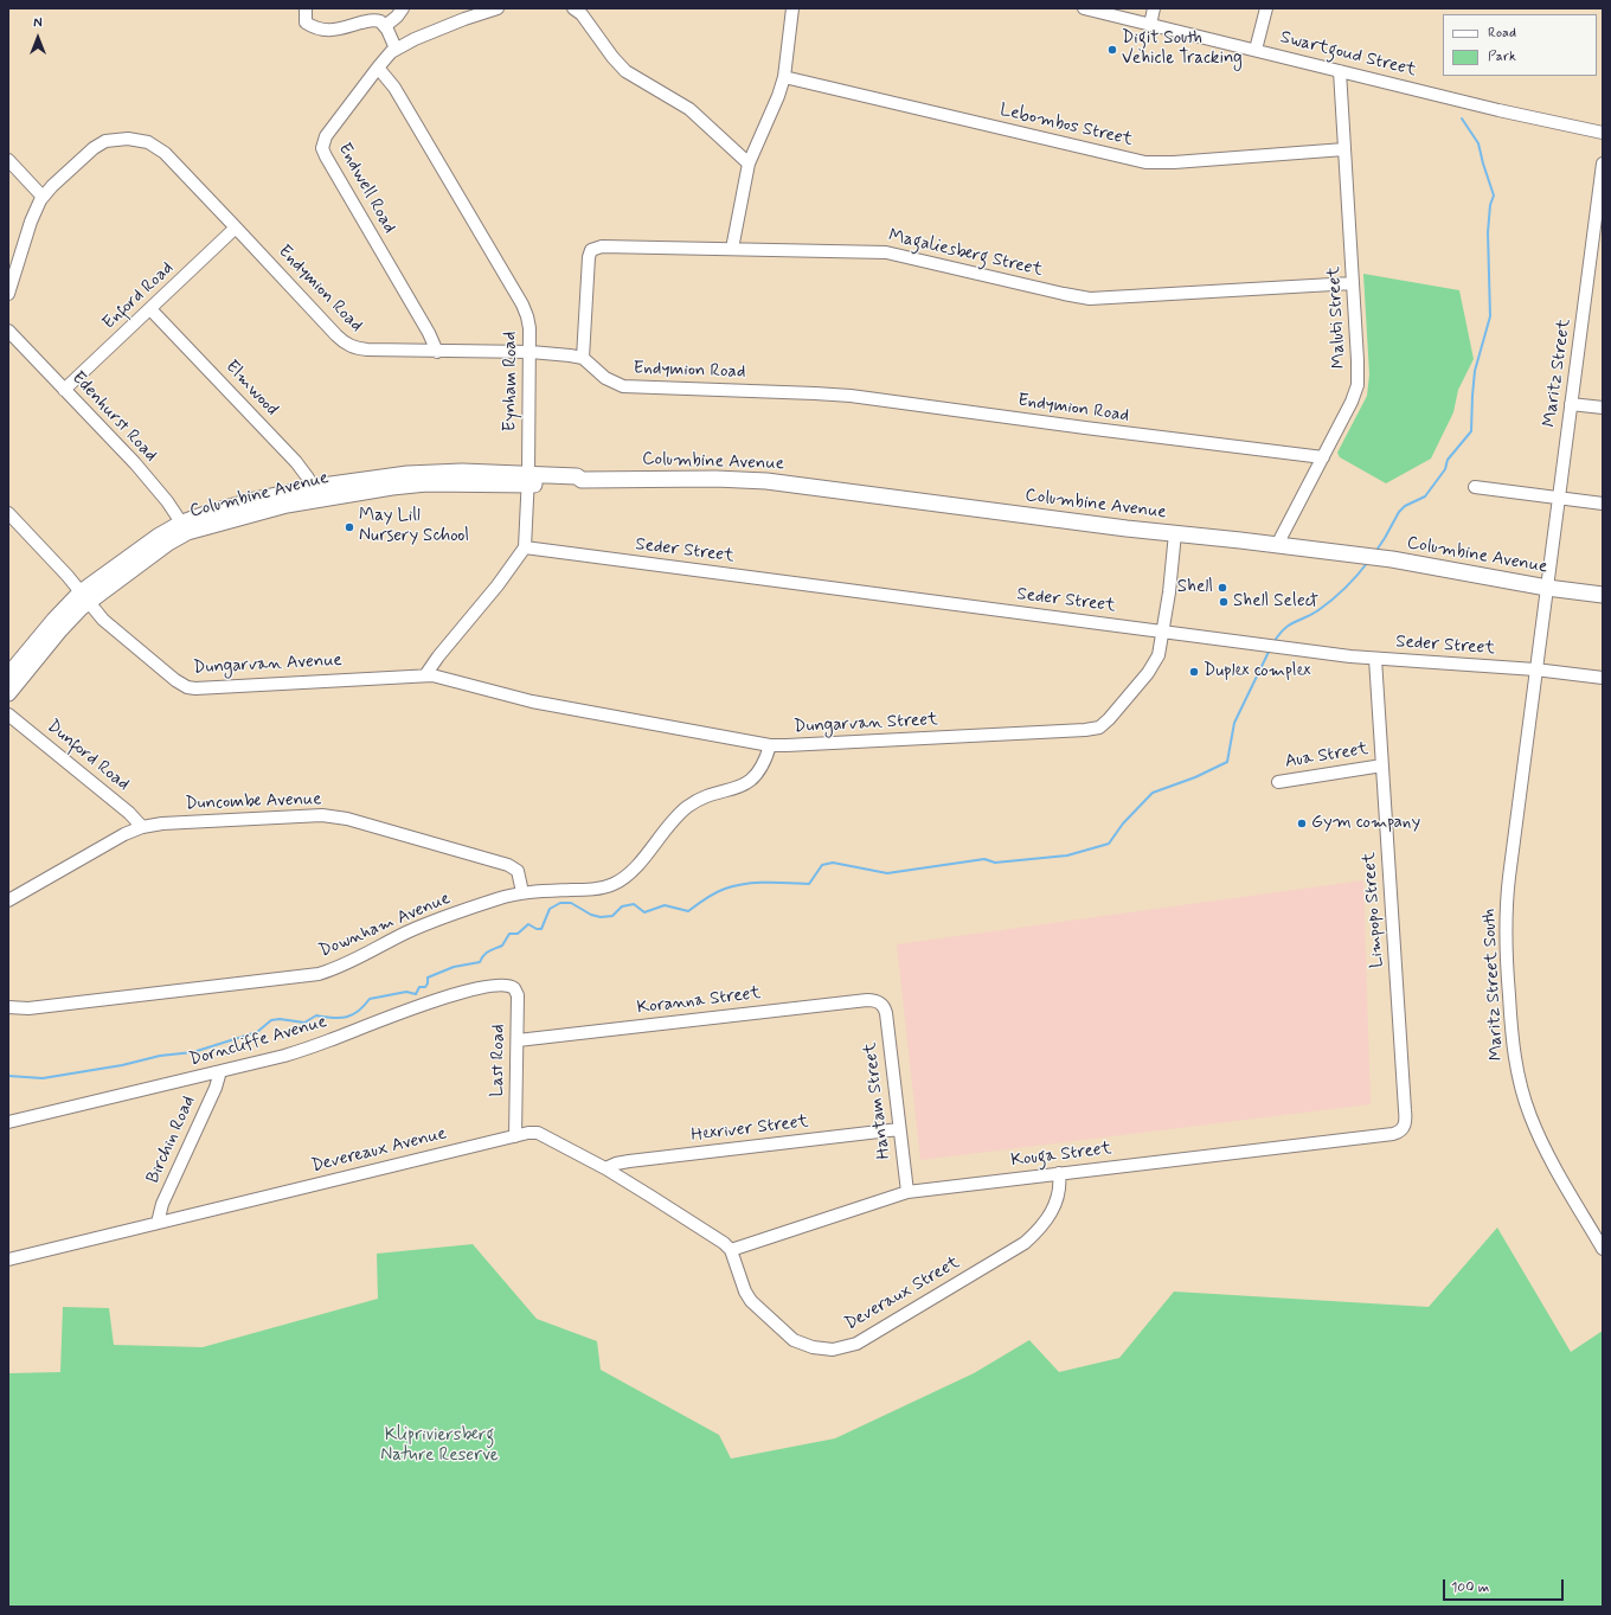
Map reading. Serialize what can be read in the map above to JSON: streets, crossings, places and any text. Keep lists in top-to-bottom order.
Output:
{
  "streets": {
    "main road": ["Columbine Avenue"],
    "street": [
      "Swartgoud Street",
      "Lebombos Street",
      "Endwell Road",
      "Magaliesberg Street",
      "Endymion Road",
      "Enford Road",
      "Maluti Street",
      "Maritz Street",
      "Eynham Road",
      "Elmwood",
      "Edenhurst Road",
      "Seder Street",
      "Dungarvan Avenue",
      "Dungarvan Street",
      "Dunford Road",
      "Aua Street",
      "Duncombe Avenue",
      "Limpopo Street",
      "Downham Avenue",
      "Maritz Street South",
      "Koranna Street",
      "Dorncliffe Avenue",
      "Last Road",
      "Hantam Street",
      "Hexriver Street",
      "Birchin Road",
      "Devereaux Avenue",
      "Kouga Street",
      "Deveraux Street"
    ]
  },
  "crossings": [
    ["Swartgoud Street", "Maluti Street"],
    ["Lebombos Street", "Maluti Street"],
    ["Endwell Road", "Endymion Road"],
    ["Endwell Road", "Eynham Road"],
    ["Magaliesberg Street", "Endymion Road"],
    ["Magaliesberg Street", "Maluti Street"],
    ["Endymion Road", "Enford Road"],
    ["Endymion Road", "Maluti Street"],
    ["Endymion Road", "Eynham Road"],
    ["Enford Road", "Elmwood"],
    ["Enford Road", "Edenhurst Road"],
    ["Maluti Street", "Columbine Avenue"],
    ["Maritz Street", "Columbine Avenue"],
    ["Maritz Street", "Maritz Street South"],
    ["Eynham Road", "Columbine Avenue"],
    ["Eynham Road", "Seder Street"],
    ["Elmwood", "Columbine Avenue"],
    ["Edenhurst Road", "Columbine Avenue"],
    ["Columbine Avenue", "Dungarvan Avenue"],
    ["Columbine Avenue", "Dungarvan Street"],
    ["Columbine Avenue", "Maritz Street South"],
    ["Seder Street", "Dungarvan Street"],
    ["Seder Street", "Limpopo Street"],
    ["Seder Street", "Maritz Street South"],
    ["Dungarvan Avenue", "Dungarvan Street"],
    ["Dungarvan Street", "Downham Avenue"],
    ["Dunford Road", "Duncombe Avenue"],
    ["Aua Street", "Limpopo Street"],
    ["Duncombe Avenue", "Downham Avenue"],
    ["Limpopo Street", "Kouga Street"],
    ["Koranna Street", "Last Road"],
    ["Koranna Street", "Hantam Street"],
    ["Dorncliffe Avenue", "Last Road"],
    ["Dorncliffe Avenue", "Birchin Road"],
    ["Last Road", "Devereaux Avenue"],
    ["Hantam Street", "Hexriver Street"],
    ["Hantam Street", "Kouga Street"],
    ["Hexriver Street", "Devereaux Avenue"],
    ["Birchin Road", "Devereaux Avenue"],
    ["Devereaux Avenue", "Kouga Street"],
    ["Devereaux Avenue", "Deveraux Street"],
    ["Kouga Street", "Deveraux Street"]
  ],
  "parks": ["Klipriviersberg Nature Reserve"],
  "places": [
    "Digit South Vehicle Tracking",
    "May Lill Nursery School",
    "Shell",
    "Shell Select",
    "Duplex complex",
    "Gym company"
  ],
  "legend": ["Road", "Park"],
  "scale_bar": "100 m",
  "north": "top"
}
